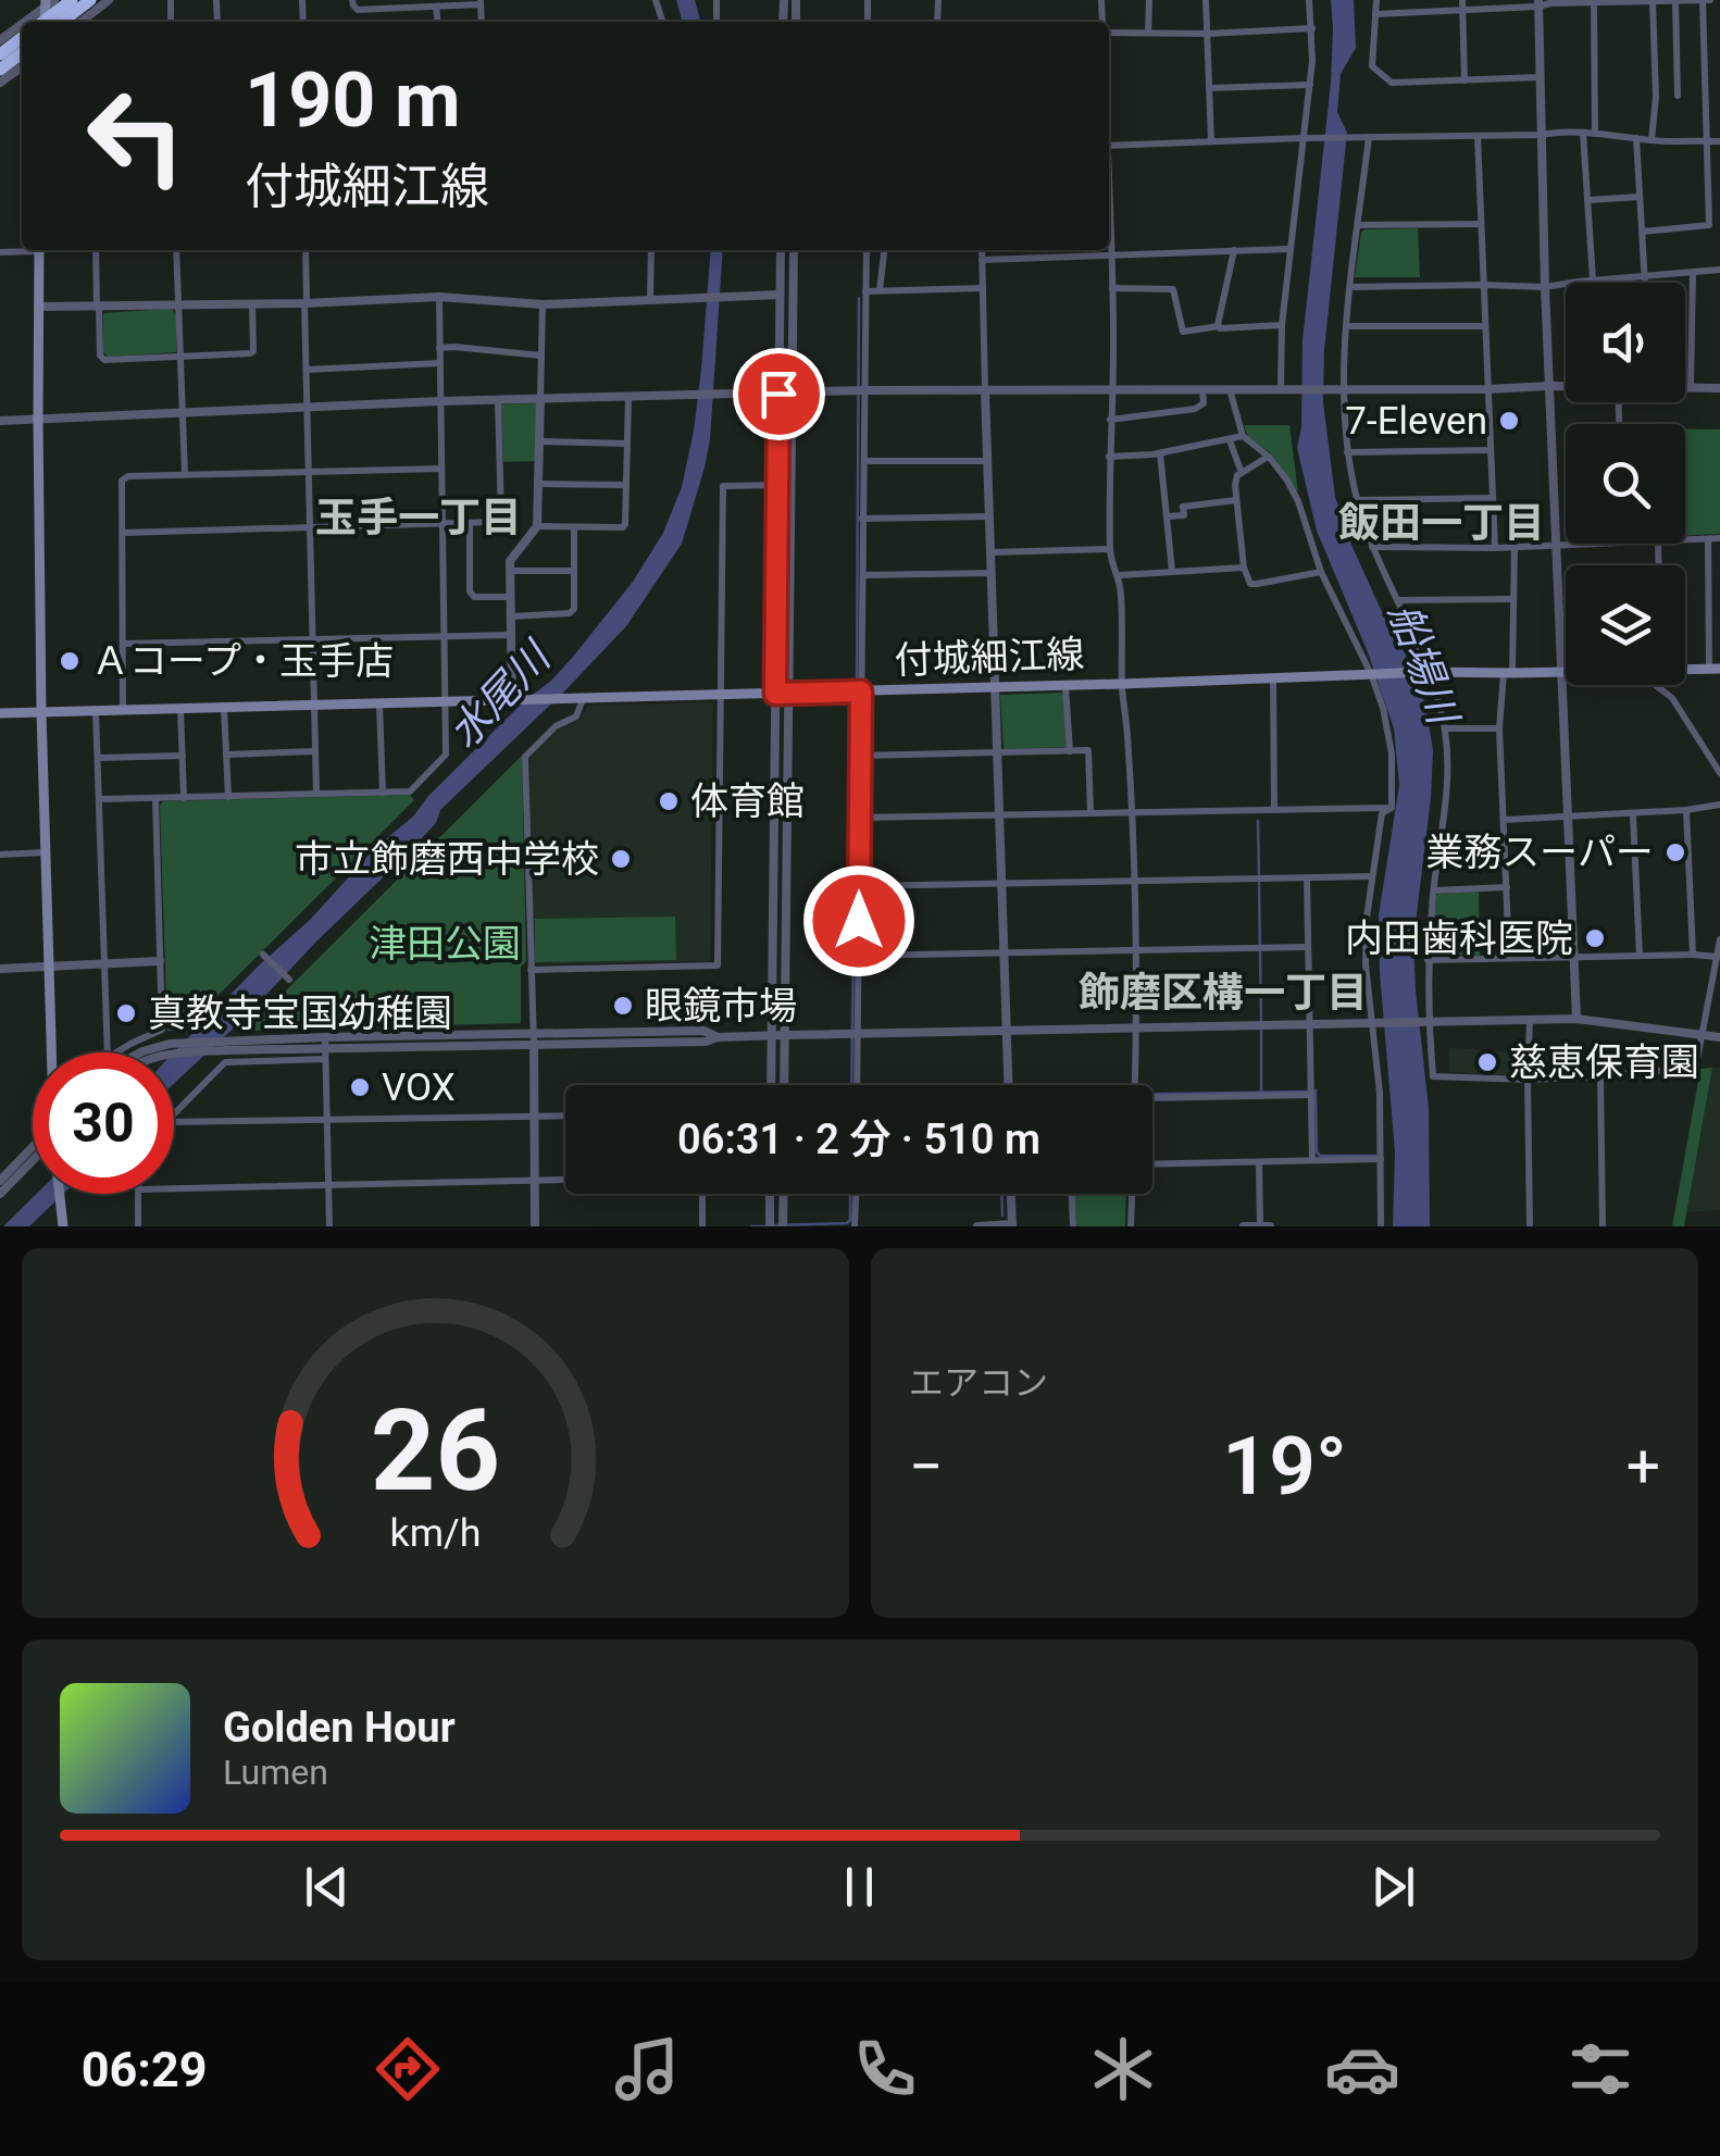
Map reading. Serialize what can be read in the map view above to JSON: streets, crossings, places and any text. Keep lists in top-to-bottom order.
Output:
{
  "streets": {
    "main road": ["付城細江線"]
  },
  "districts": ["玉手一丁目", "飯田一丁目", "飾磨区構一丁目"],
  "water": ["船場川", "水尾川"],
  "parks": ["津田公園"],
  "places": [
    "7-Eleven",
    "Ａコープ・玉手店",
    "体育館",
    "業務スーパー",
    "市立飾磨西中学校",
    "内田歯科医院",
    "眼鏡市場",
    "真教寺宝国幼稚園",
    "慈恵保育園",
    "VOX"
  ],
  "page": {
    "turn": ["190 m", "付城細江線"],
    "limit": "30",
    "trip": "06:31 · 2 分 · 510 m",
    "tile": "エアコン",
    "heat": ["−", "19°", "+"],
    "song": ["Golden Hour", "Lumen"],
    "tabs": "06:29",
    "gauge": ["26", "km/h"]
  }
}
